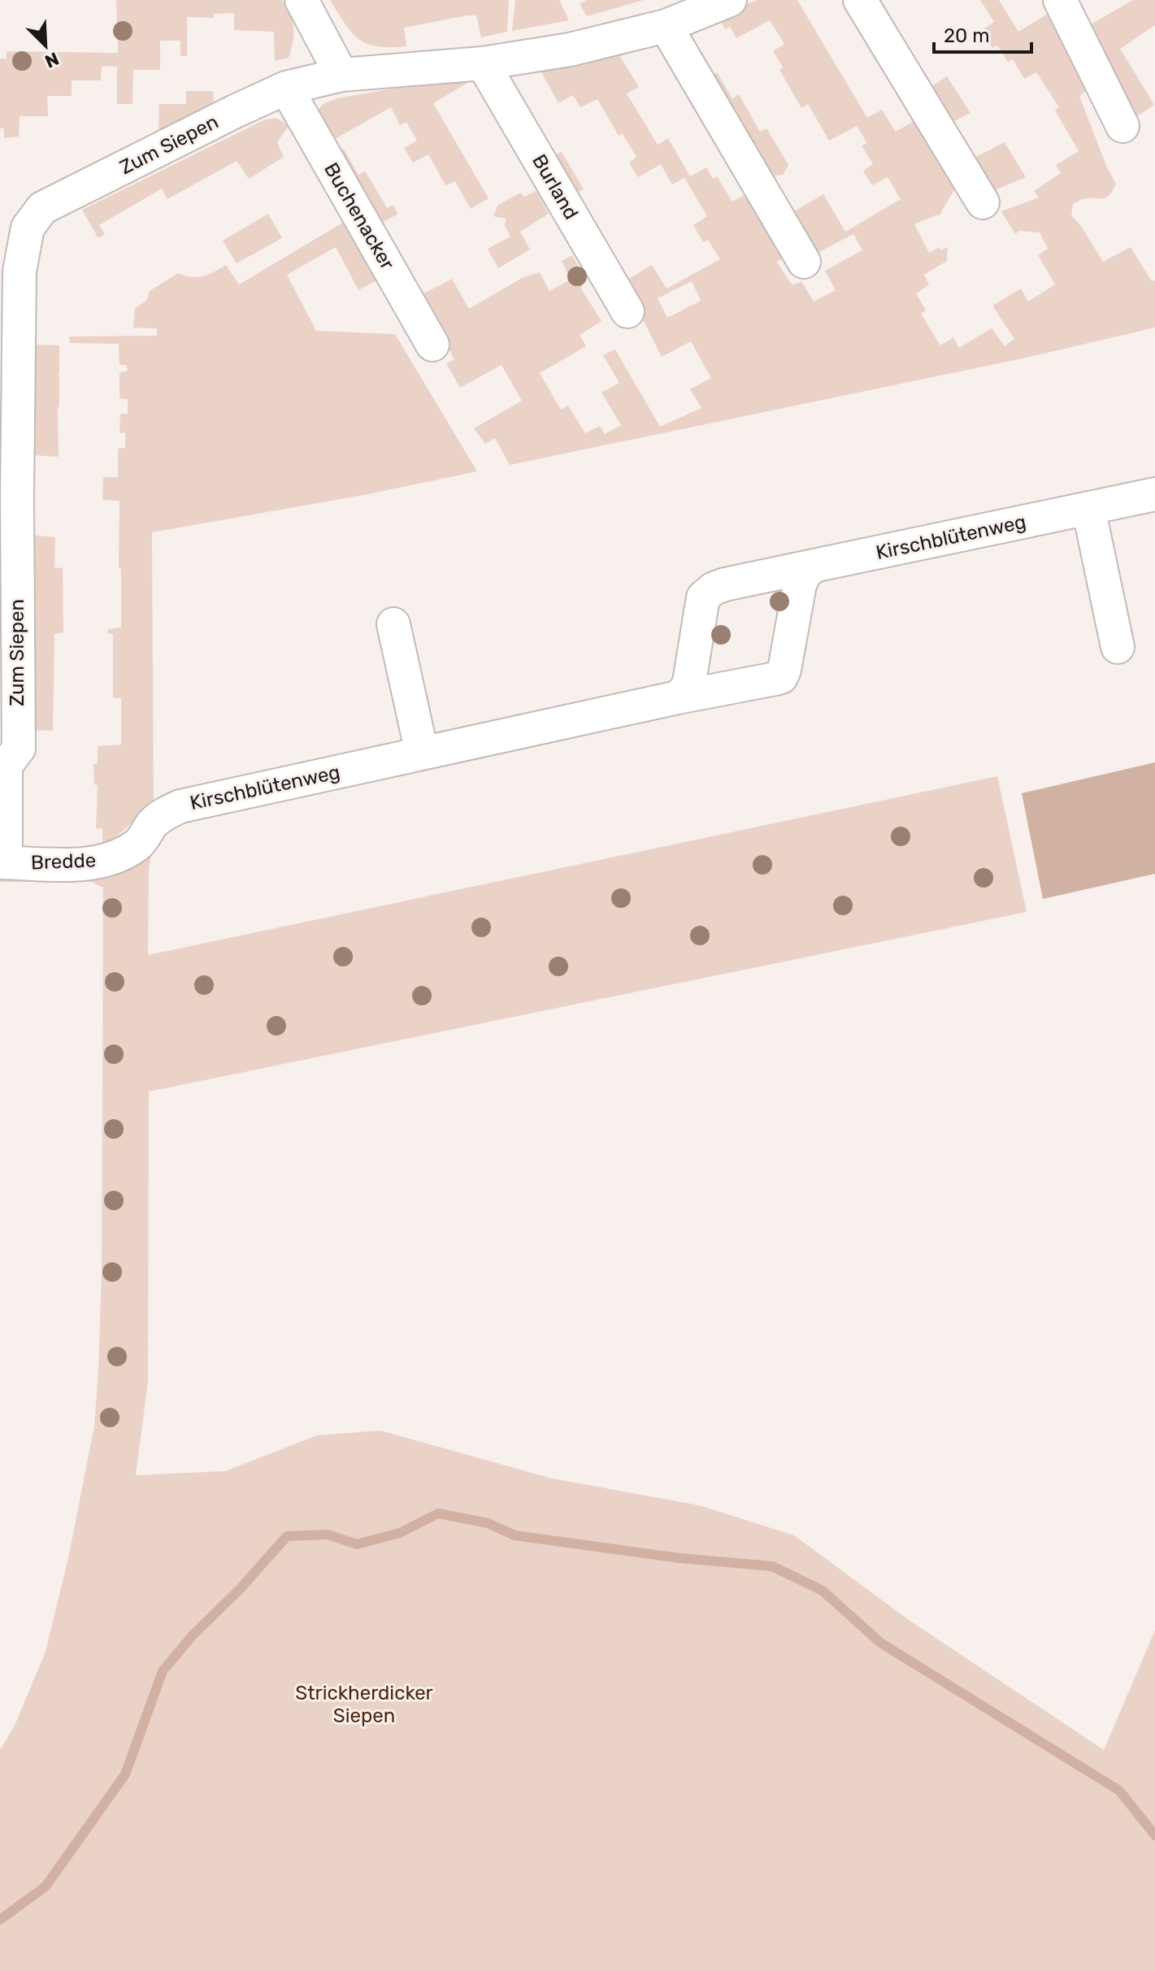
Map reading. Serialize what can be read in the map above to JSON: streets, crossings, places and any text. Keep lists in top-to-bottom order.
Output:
{
  "streets": {
    "street": [
      "Zum Siepen",
      "Burland",
      "Buchenacker",
      "Kirschblütenweg",
      "Bredde"
    ]
  },
  "crossings": [
    ["Zum Siepen", "Buchenacker"],
    ["Zum Siepen", "Bredde"],
    ["Kirschblütenweg", "Bredde"]
  ],
  "parks": ["Strickherdicker Siepen"],
  "scale_bar": "20 m",
  "north": "bottom right"
}
